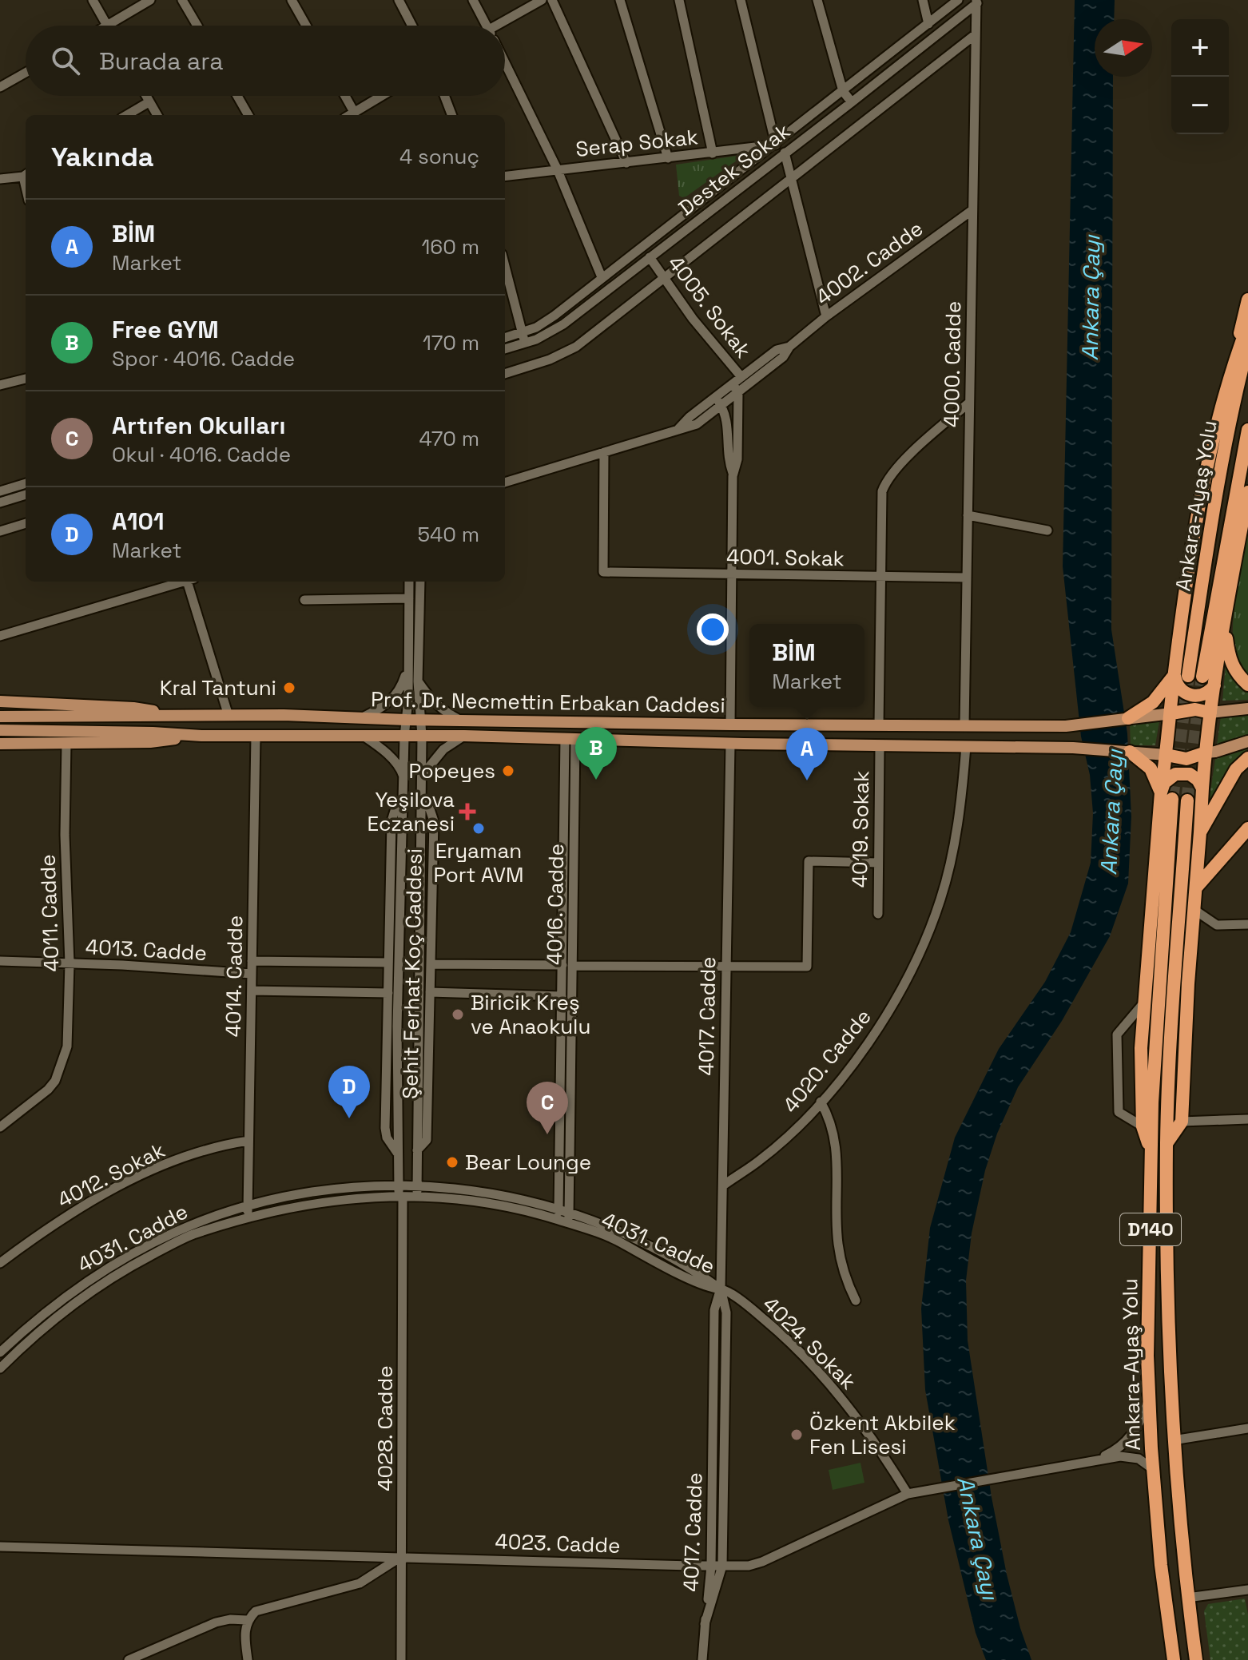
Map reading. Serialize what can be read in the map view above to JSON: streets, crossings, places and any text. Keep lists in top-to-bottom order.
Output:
{
  "streets": {
    "highway": ["Ankara-Ayaş Yolu", "D140"],
    "main road": ["Prof. Dr. Necmettin Erbakan Caddesi"],
    "street": [
      "Serap Sokak",
      "Destek Sokak",
      "4002. Cadde",
      "4005. Sokak",
      "4000. Cadde",
      "4001. Sokak",
      "4019. Sokak",
      "4016. Cadde",
      "4011. Cadde",
      "4013. Cadde",
      "Şehit Ferhat Koç Caddesi",
      "4014. Cadde",
      "4017. Cadde",
      "4020. Cadde",
      "4012. Sokak",
      "4031. Cadde",
      "4024. Sokak",
      "4028. Cadde",
      "4023. Cadde"
    ]
  },
  "crossings": [
    ["Serap Sokak", "Destek Sokak"],
    ["Destek Sokak", "4005. Sokak"],
    ["Destek Sokak", "4000. Cadde"],
    ["4002. Cadde", "4005. Sokak"],
    ["4002. Cadde", "4000. Cadde"],
    ["4002. Cadde", "4001. Sokak"],
    ["4000. Cadde", "4001. Sokak"],
    ["4000. Cadde", "Prof. Dr. Necmettin Erbakan Caddesi"],
    ["Ankara-Ayaş Yolu", "4023. Cadde"],
    ["Prof. Dr. Necmettin Erbakan Caddesi", "4019. Sokak"],
    ["Prof. Dr. Necmettin Erbakan Caddesi", "4016. Cadde"],
    ["Prof. Dr. Necmettin Erbakan Caddesi", "Şehit Ferhat Koç Caddesi"],
    ["Prof. Dr. Necmettin Erbakan Caddesi", "4014. Cadde"],
    ["Prof. Dr. Necmettin Erbakan Caddesi", "4017. Cadde"],
    ["Prof. Dr. Necmettin Erbakan Caddesi", "4020. Cadde"],
    ["4016. Cadde", "4031. Cadde"],
    ["4011. Cadde", "4013. Cadde"],
    ["4013. Cadde", "4014. Cadde"],
    ["Şehit Ferhat Koç Caddesi", "4031. Cadde"],
    ["Şehit Ferhat Koç Caddesi", "4028. Cadde"],
    ["4014. Cadde", "4012. Sokak"],
    ["4014. Cadde", "4031. Cadde"],
    ["4017. Cadde", "4020. Cadde"],
    ["4017. Cadde", "4031. Cadde"],
    ["4017. Cadde", "4024. Sokak"],
    ["4017. Cadde", "4023. Cadde"],
    ["4031. Cadde", "4024. Sokak"],
    ["4031. Cadde", "4028. Cadde"],
    ["4024. Sokak", "4023. Cadde"],
    ["4028. Cadde", "4023. Cadde"]
  ],
  "water": ["Ankara Çayı"],
  "places": {
    "other": [
      "Kral Tantuni",
      "Popeyes",
      "Eryaman Port AVM",
      "Biricik Kreş ve Anaokulu",
      "Bear Lounge",
      "Özkent Akbilek Fen Lisesi"
    ],
    "health": ["Yeşilova Eczanesi"]
  },
  "north": "right",
  "page": {
    "map_buttons": ["+", "−"],
    "search": "Burada ara",
    "heading": ["Yakında", "4 sonuç"],
    "list": [
      {
        "mark": "A",
        "name": "BİM",
        "note": "Market",
        "value": "160 m"
      },
      {
        "mark": "B",
        "name": "Free GYM",
        "note": "Spor · 4016. Cadde",
        "value": "170 m"
      },
      {
        "mark": "C",
        "name": "Artıfen Okulları",
        "note": "Okul · 4016. Cadde",
        "value": "470 m"
      },
      {
        "mark": "D",
        "name": "A101",
        "note": "Market",
        "value": "540 m"
      }
    ],
    "popup": ["BİM", "Market"],
    "pins": [
      "B",
      "A",
      "D",
      "C"
    ]
  }
}
